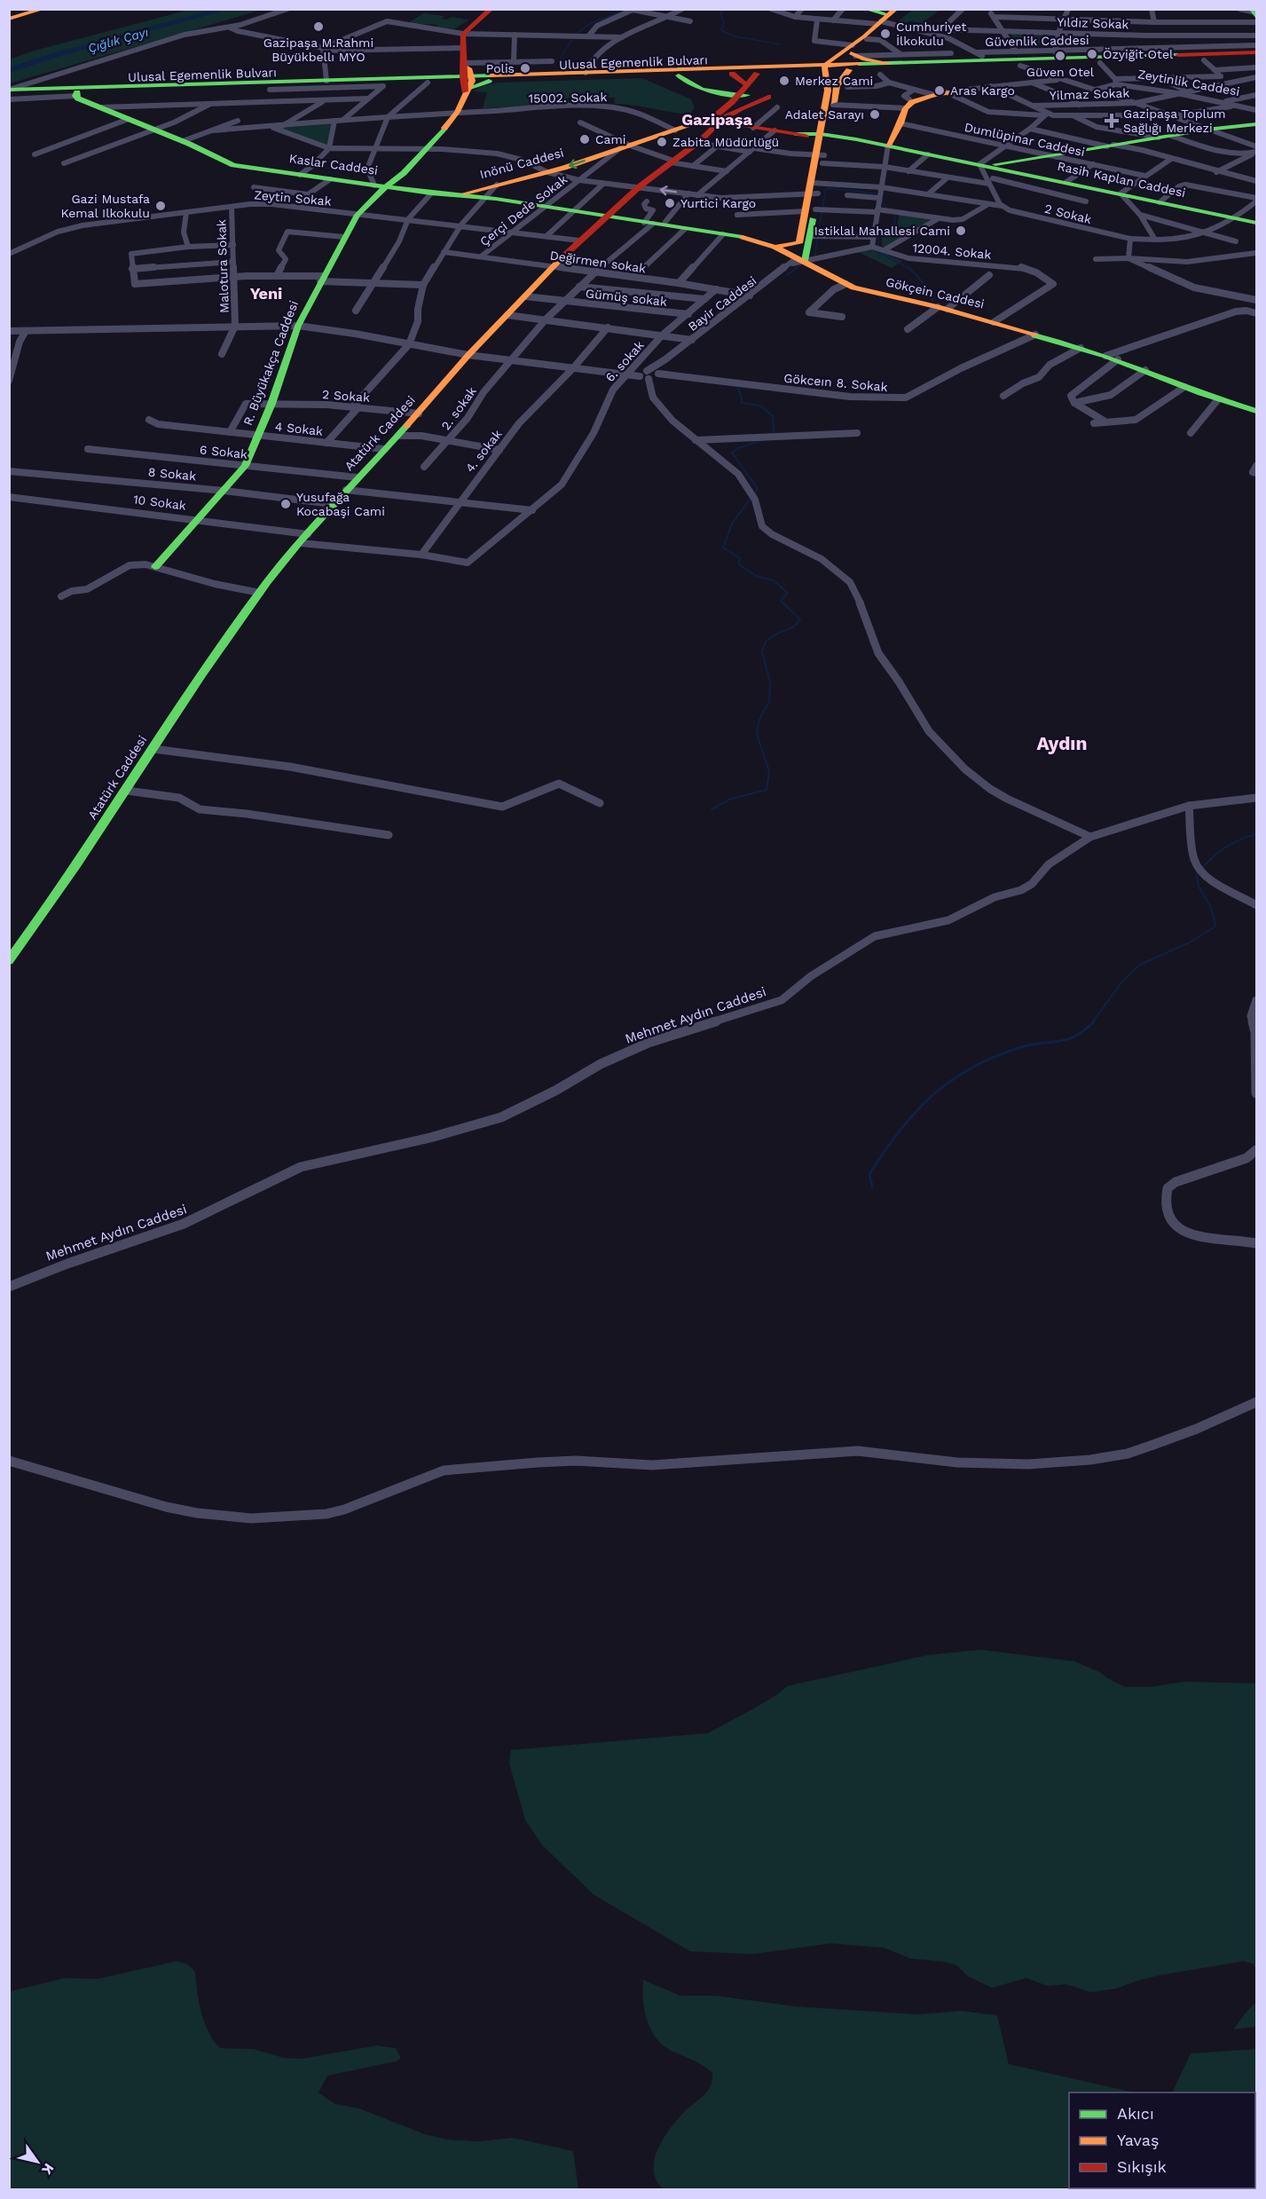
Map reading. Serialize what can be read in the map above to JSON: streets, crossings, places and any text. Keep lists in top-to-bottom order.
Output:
{
  "streets": {
    "main road": [
      "Ulusal Egemenlik Bulvarı",
      "Inönü Caddesi",
      "Kaslar Caddesi",
      "Rasih Kaplan Caddesi",
      "Gökçein Caddesi",
      "R. Büyükakça Caddesi",
      "Atatürk Caddesi"
    ],
    "street": [
      "Yıldız Sokak",
      "Güvenlik Caddesi",
      "Zeytinlik Caddesi",
      "Yilmaz Sokak",
      "15002. Sokak",
      "Dumlüpinar Caddesi",
      "Zeytin Sokak",
      "Çerçi Dede Sokak",
      "2 Sokak",
      "12004. Sokak",
      "Değirmen sokak",
      "Malotura Sokak",
      "Gümüş sokak",
      "Bayir Caddesi",
      "6. sokak",
      "Gökceın 8. Sokak",
      "2. sokak",
      "4 Sokak",
      "4. sokak",
      "6 Sokak",
      "8 Sokak",
      "10 Sokak",
      "Mehmet Aydın Caddesi"
    ]
  },
  "crossings": [
    ["Güvenlik Caddesi", "Ulusal Egemenlik Bulvarı"],
    ["Ulusal Egemenlik Bulvarı", "Kaslar Caddesi"],
    ["Ulusal Egemenlik Bulvarı", "R. Büyükakça Caddesi"],
    ["Zeytinlik Caddesi", "Yilmaz Sokak"],
    ["15002. Sokak", "Inönü Caddesi"],
    ["15002. Sokak", "2 Sokak"],
    ["15002. Sokak", "R. Büyükakça Caddesi"],
    ["Inönü Caddesi", "Kaslar Caddesi"],
    ["Inönü Caddesi", "Rasih Kaplan Caddesi"],
    ["Inönü Caddesi", "Çerçi Dede Sokak"],
    ["Inönü Caddesi", "2 Sokak"],
    ["Inönü Caddesi", "Atatürk Caddesi"],
    ["Kaslar Caddesi", "Çerçi Dede Sokak"],
    ["Kaslar Caddesi", "Gökçein Caddesi"],
    ["Kaslar Caddesi", "R. Büyükakça Caddesi"],
    ["Kaslar Caddesi", "Atatürk Caddesi"],
    ["Rasih Kaplan Caddesi", "2 Sokak"],
    ["Rasih Kaplan Caddesi", "Atatürk Caddesi"],
    ["Zeytin Sokak", "Çerçi Dede Sokak"],
    ["Zeytin Sokak", "Malotura Sokak"],
    ["Zeytin Sokak", "R. Büyükakça Caddesi"],
    ["Zeytin Sokak", "Atatürk Caddesi"],
    ["Çerçi Dede Sokak", "2 Sokak"],
    ["Çerçi Dede Sokak", "Değirmen sokak"],
    ["2 Sokak", "R. Büyükakça Caddesi"],
    ["2 Sokak", "4 Sokak"],
    ["2 Sokak", "Atatürk Caddesi"],
    ["12004. Sokak", "Gökçein Caddesi"],
    ["12004. Sokak", "Bayir Caddesi"],
    ["Değirmen sokak", "Bayir Caddesi"],
    ["Değirmen sokak", "Atatürk Caddesi"],
    ["Gökçein Caddesi", "Bayir Caddesi"],
    ["Gökçein Caddesi", "Gökceın 8. Sokak"],
    ["Gökçein Caddesi", "Atatürk Caddesi"],
    ["Gümüş sokak", "6. sokak"],
    ["Gümüş sokak", "Atatürk Caddesi"],
    ["Bayir Caddesi", "Gökceın 8. Sokak"],
    ["6. sokak", "4. sokak"],
    ["6. sokak", "10 Sokak"],
    ["R. Büyükakça Caddesi", "4 Sokak"],
    ["R. Büyükakça Caddesi", "6 Sokak"],
    ["R. Büyükakça Caddesi", "8 Sokak"],
    ["R. Büyükakça Caddesi", "10 Sokak"],
    ["4 Sokak", "Atatürk Caddesi"],
    ["Atatürk Caddesi", "6 Sokak"],
    ["Atatürk Caddesi", "8 Sokak"],
    ["Atatürk Caddesi", "10 Sokak"],
    ["4. sokak", "10 Sokak"]
  ],
  "districts": ["Gazipaşa", "Yeni", "Aydın"],
  "water": ["Çığlık Çayı"],
  "places": {
    "other": [
      "Gazipaşa M.Rahmi Büyükbellı MYO",
      "Cumhuriyet İlkokulu",
      "Özyiğit Otel",
      "Güven Otel",
      "Polis",
      "Merkez Cami",
      "Aras Kargo",
      "Adalet Sarayı",
      "Cami",
      "Zabita Müdürlügü",
      "Yurtici Kargo",
      "Gazi Mustafa Kemal Ilkokulu",
      "Istiklal Mahallesi Cami",
      "Yusufağa Kocabaşi Cami"
    ],
    "health": ["Gazipaşa Toplum Sağlığı Merkezi"]
  },
  "legend": ["Akıcı", "Yavaş", "Sıkışık"],
  "north": "bottom right"
}
